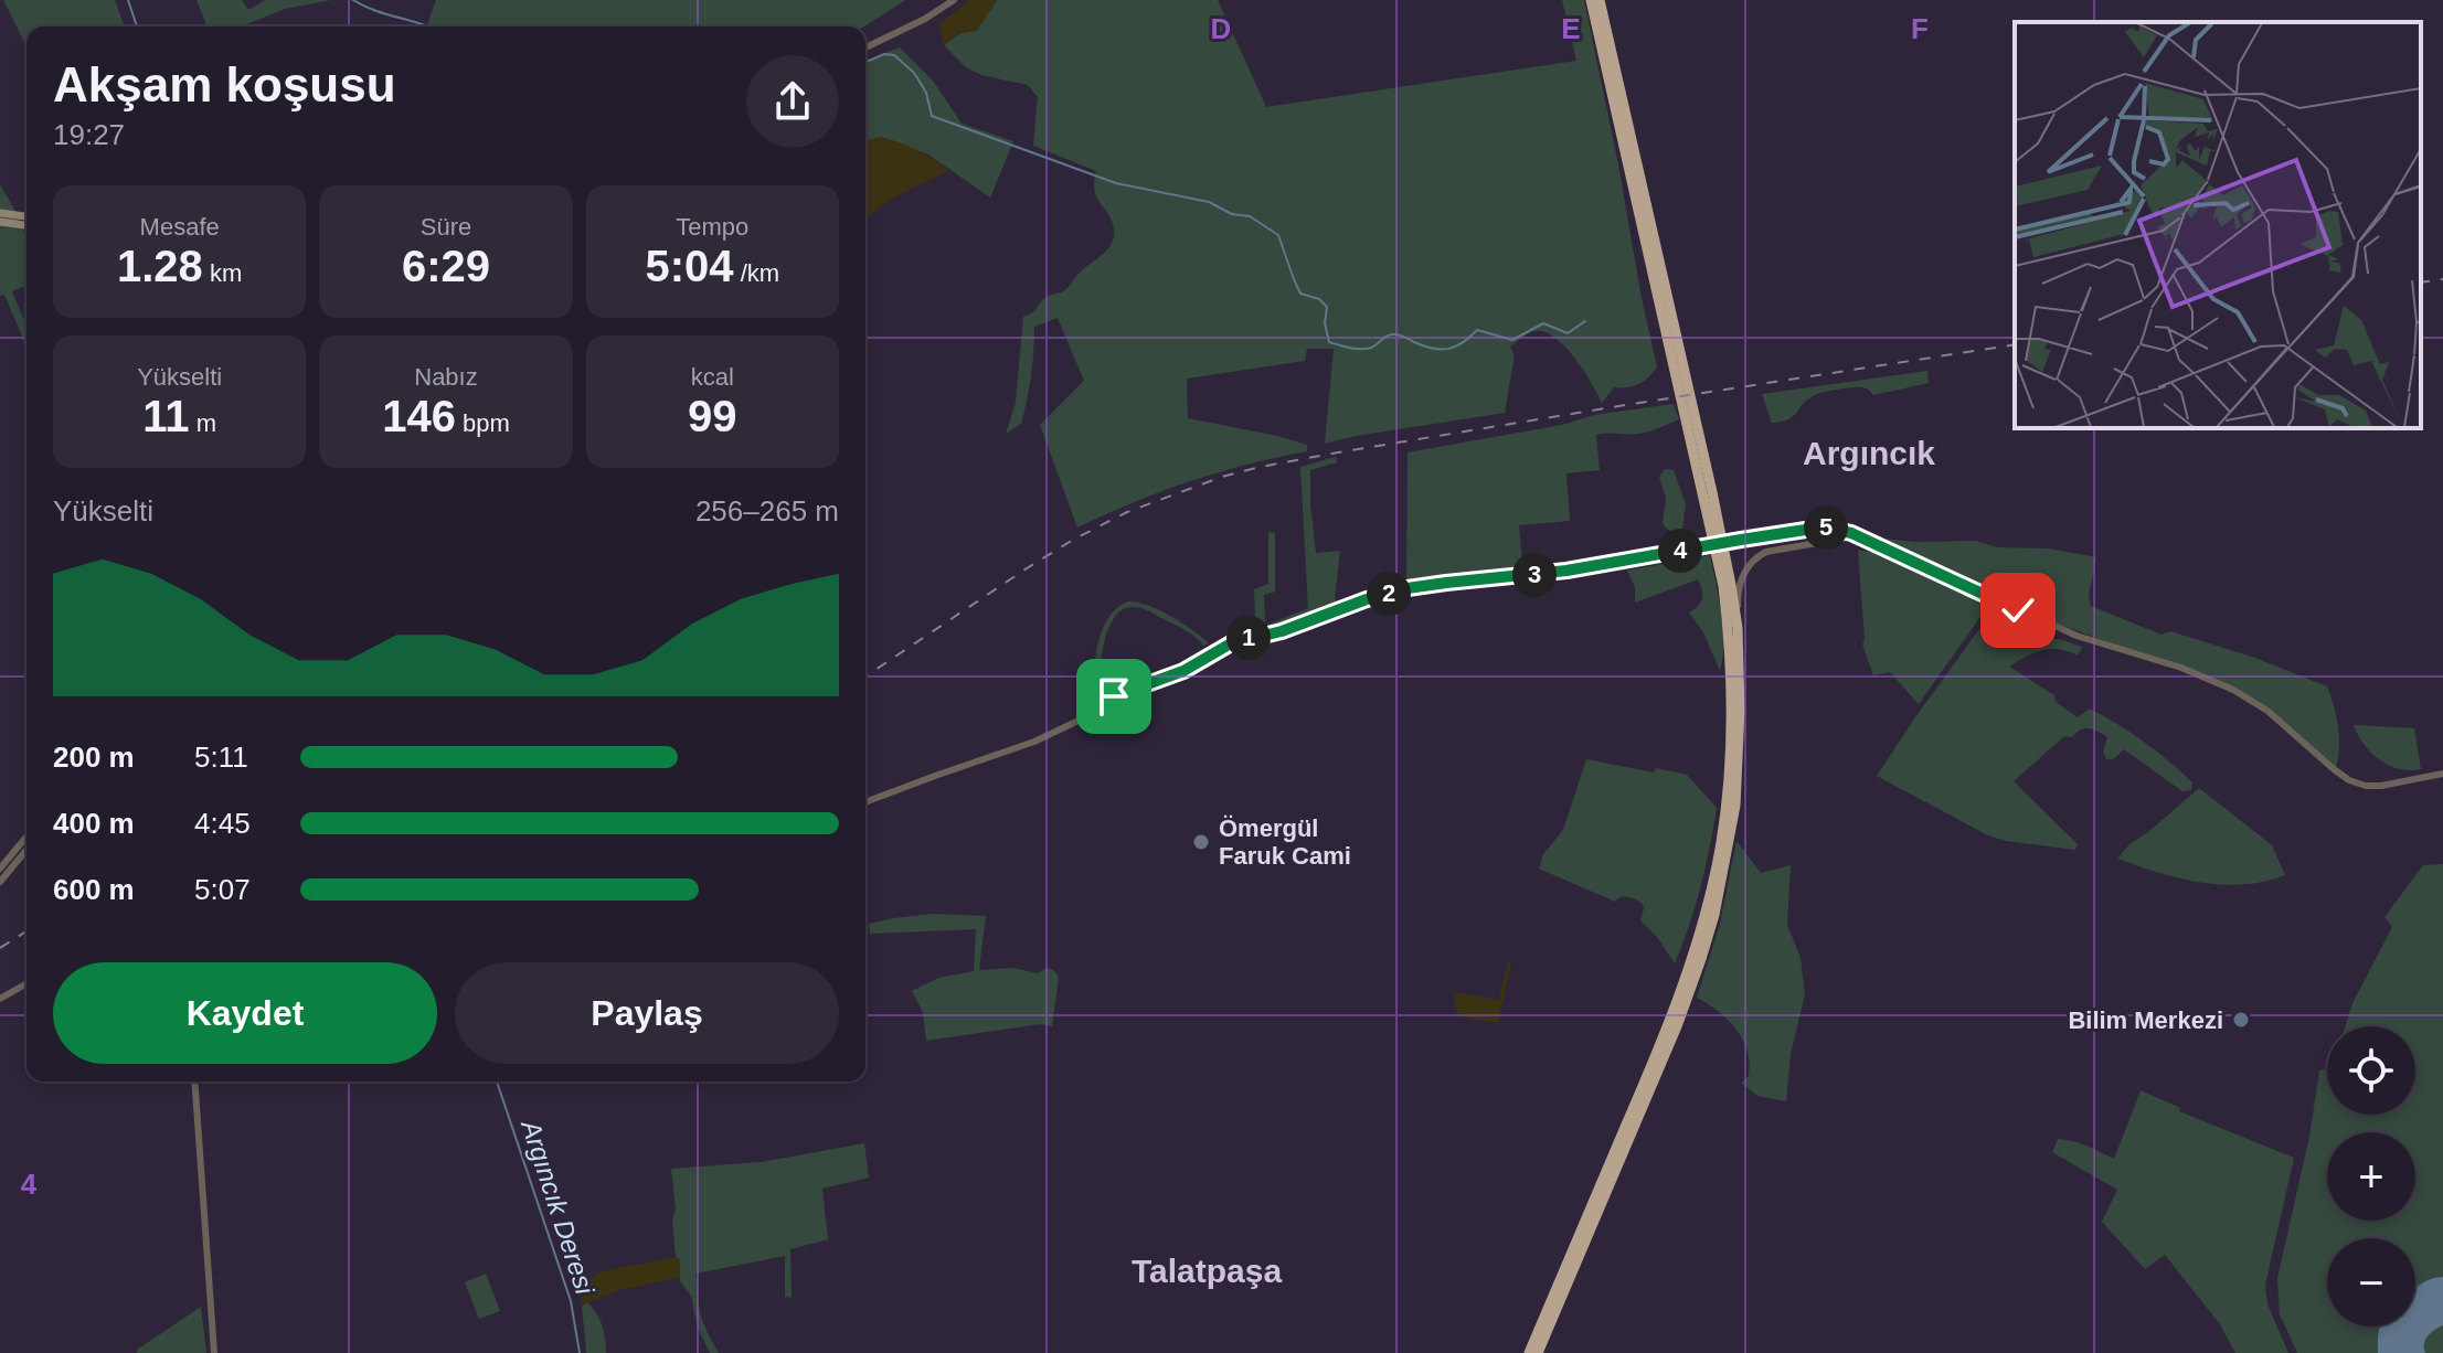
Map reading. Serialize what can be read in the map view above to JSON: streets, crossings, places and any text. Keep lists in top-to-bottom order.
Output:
{
  "districts": ["Argıncık", "Talatpaşa"],
  "water": ["Argıncık Deresi"],
  "places": ["Ömergül Faruk Cami", "Bilim Merkezi"],
  "page": {
    "heading": ["Akşam koşusu", "19:27"],
    "stats": [
      ["Mesafe", "1.28 km"],
      ["Süre", "6:29"],
      ["Tempo", "5:04 /km"],
      ["Yükselti", "11 m"],
      ["Nabız", "146 bpm"],
      ["kcal", "99"]
    ],
    "chart": ["Yükselti", "256–265 m"],
    "pins": [
      "5",
      "4",
      "3",
      "2",
      "1"
    ],
    "list": [
      {
        "name": "200 m",
        "note": "5:11"
      },
      {
        "name": "400 m",
        "note": "4:45"
      },
      {
        "name": "600 m",
        "note": "5:07"
      }
    ],
    "buttons": ["Kaydet", "Paylaş"],
    "map_buttons": ["+", "−"]
  },
  "grid": {
    "columns": ["D", "E", "F"],
    "rows": ["4"]
  }
}
